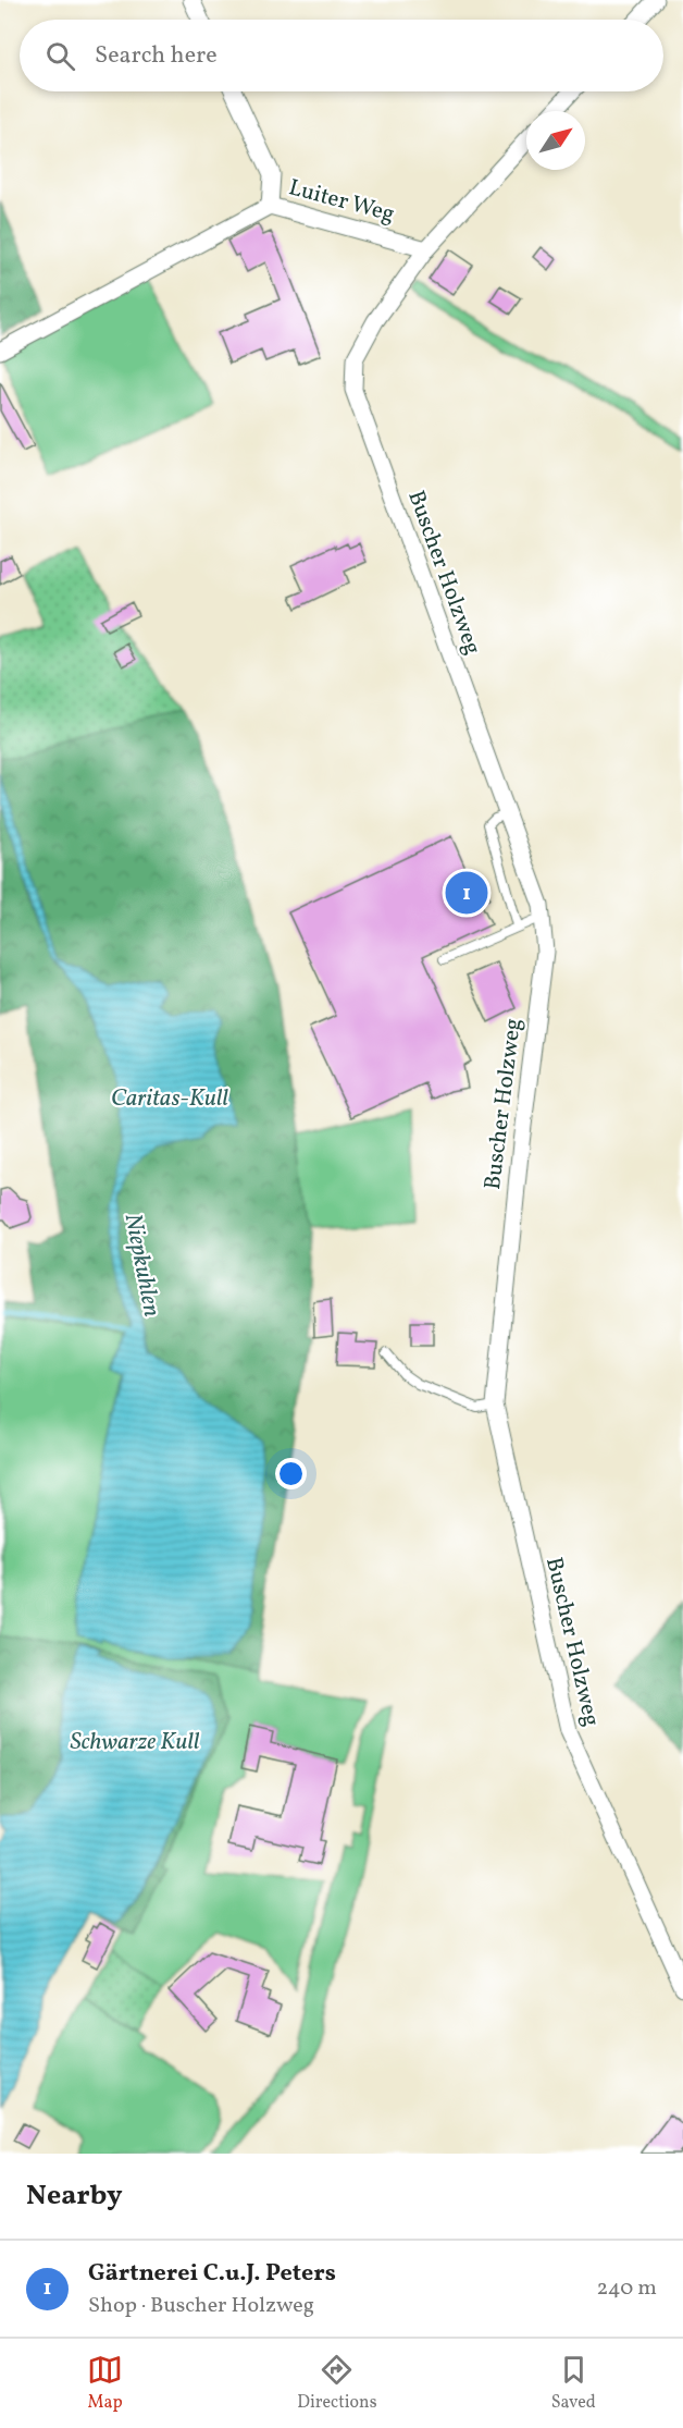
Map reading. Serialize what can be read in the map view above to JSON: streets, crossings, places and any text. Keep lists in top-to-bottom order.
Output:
{
  "streets": {
    "street": ["Luiter Weg", "Buscher Holzweg"]
  },
  "crossings": [
    ["Luiter Weg", "Buscher Holzweg"]
  ],
  "water": ["Caritas-Kull", "Niepkuhlen", "Schwarze Kull"],
  "north": "top right",
  "page": {
    "search": "Search here",
    "pins": "1",
    "heading": "Nearby",
    "list": [
      {
        "mark": "1",
        "name": "Gärtnerei C.u.J. Peters",
        "note": "Shop · Buscher Holzweg",
        "value": "240 m"
      }
    ],
    "nav": ["Map", "Directions", "Saved"]
  }
}
